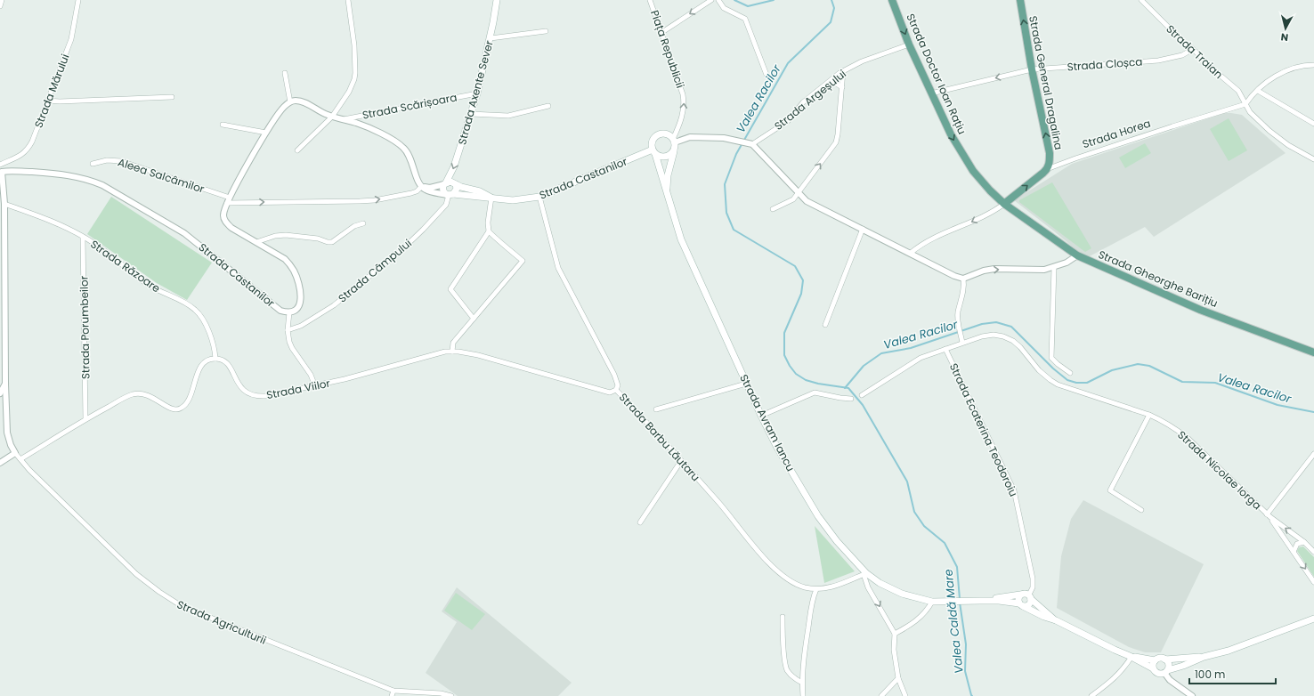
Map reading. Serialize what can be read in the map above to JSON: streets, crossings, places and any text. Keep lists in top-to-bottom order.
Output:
{
  "streets": {
    "main road": [
      "Piața Republicii",
      "Strada Doctor Ioan Rațiu",
      "Strada General Dragalina",
      "Strada Axente Sever",
      "Strada Horea",
      "Strada Castanilor",
      "Strada Gheorghe Barițiu",
      "Strada Avram Iancu"
    ],
    "street": [
      "Strada Traian",
      "Strada Cloșca",
      "Strada Mărului",
      "Strada Argeșului",
      "Strada Scărișoara",
      "Aleea Salcâmilor",
      "Strada Răzoare",
      "Strada Câmpului",
      "Strada Porumbeilor",
      "Strada Viilor",
      "Strada Ecaterina Teodoroiu",
      "Strada Barbu Lăutaru",
      "Strada Nicolae Iorga",
      "Strada Agriculturii"
    ]
  },
  "crossings": [
    ["Piața Republicii", "Strada Castanilor"],
    ["Piața Republicii", "Strada Avram Iancu"],
    ["Strada Traian", "Strada Cloșca"],
    ["Strada Traian", "Strada Horea"],
    ["Strada Cloșca", "Strada Doctor Ioan Rațiu"],
    ["Strada Cloșca", "Strada General Dragalina"],
    ["Strada Doctor Ioan Rațiu", "Strada Argeșului"],
    ["Strada Doctor Ioan Rațiu", "Strada Horea"],
    ["Strada Doctor Ioan Rațiu", "Strada Gheorghe Barițiu"],
    ["Strada General Dragalina", "Strada Horea"],
    ["Strada Axente Sever", "Strada Scărișoara"],
    ["Strada Axente Sever", "Strada Castanilor"],
    ["Strada Axente Sever", "Strada Câmpului"],
    ["Strada Horea", "Strada Gheorghe Barițiu"],
    ["Strada Castanilor", "Strada Câmpului"],
    ["Strada Castanilor", "Strada Avram Iancu"],
    ["Strada Castanilor", "Strada Barbu Lăutaru"],
    ["Strada Răzoare", "Strada Porumbeilor"],
    ["Strada Răzoare", "Strada Viilor"],
    ["Strada Viilor", "Strada Barbu Lăutaru"],
    ["Strada Avram Iancu", "Strada Barbu Lăutaru"],
    ["Strada Ecaterina Teodoroiu", "Strada Nicolae Iorga"]
  ],
  "one_way": [
    "Piața Republicii",
    "Strada Cloșca",
    "Strada Doctor Ioan Rațiu",
    "Strada General Dragalina",
    "Strada Axente Sever"
  ],
  "water": ["Valea Racilor", "Valea Caldă Mare"],
  "scale_bar": "100 m",
  "north": "bottom"
}
